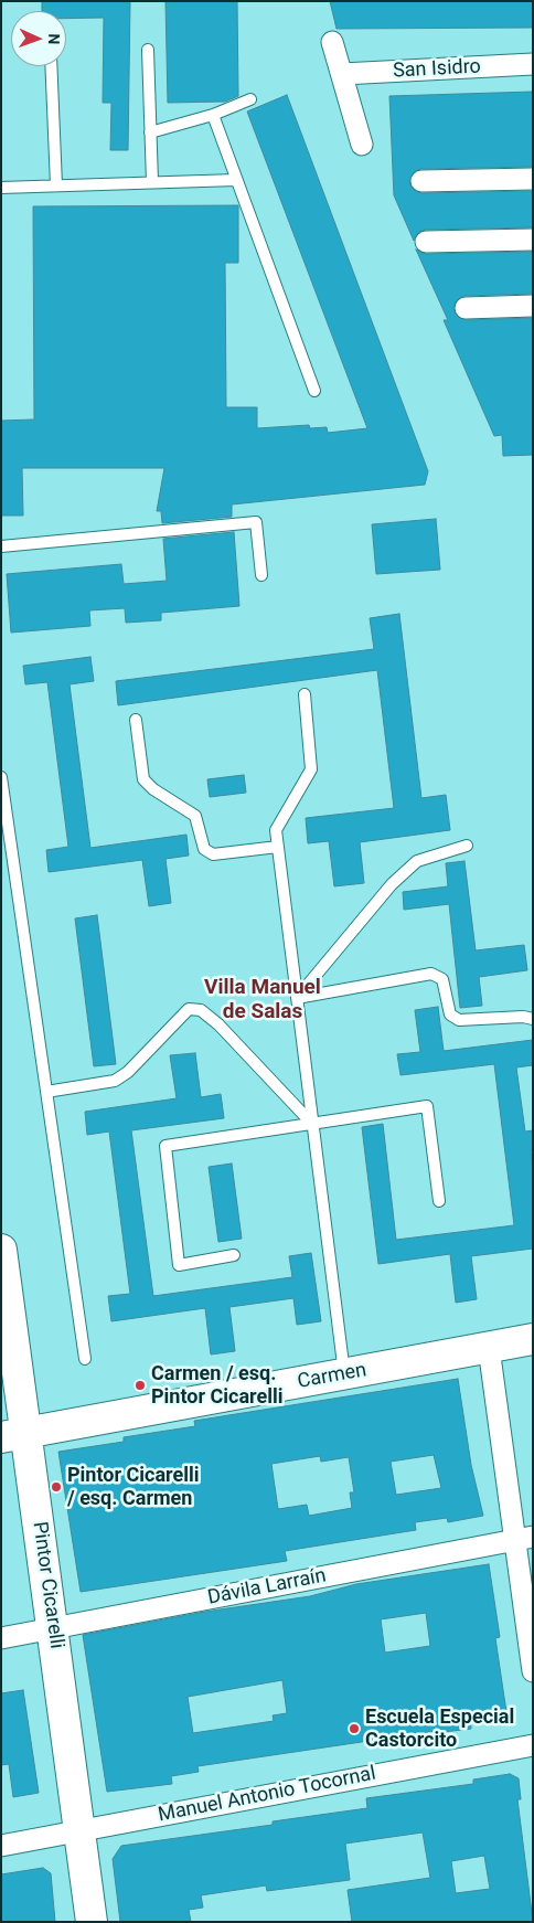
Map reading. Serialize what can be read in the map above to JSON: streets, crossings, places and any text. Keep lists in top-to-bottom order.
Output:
{
  "streets": {
    "street": [
      "San Isidro",
      "Carmen",
      "Pintor Cicarelli",
      "Dávila Larraín",
      "Manuel Antonio Tocornal"
    ]
  },
  "crossings": [
    ["Carmen", "Pintor Cicarelli"],
    ["Pintor Cicarelli", "Dávila Larraín"],
    ["Pintor Cicarelli", "Manuel Antonio Tocornal"]
  ],
  "districts": ["Villa Manuel de Salas"],
  "places": ["Carmen / esq. Pintor Cicarelli", "Pintor Cicarelli / esq. Carmen", "Escuela Especial Castorcito"],
  "north": "right"
}
